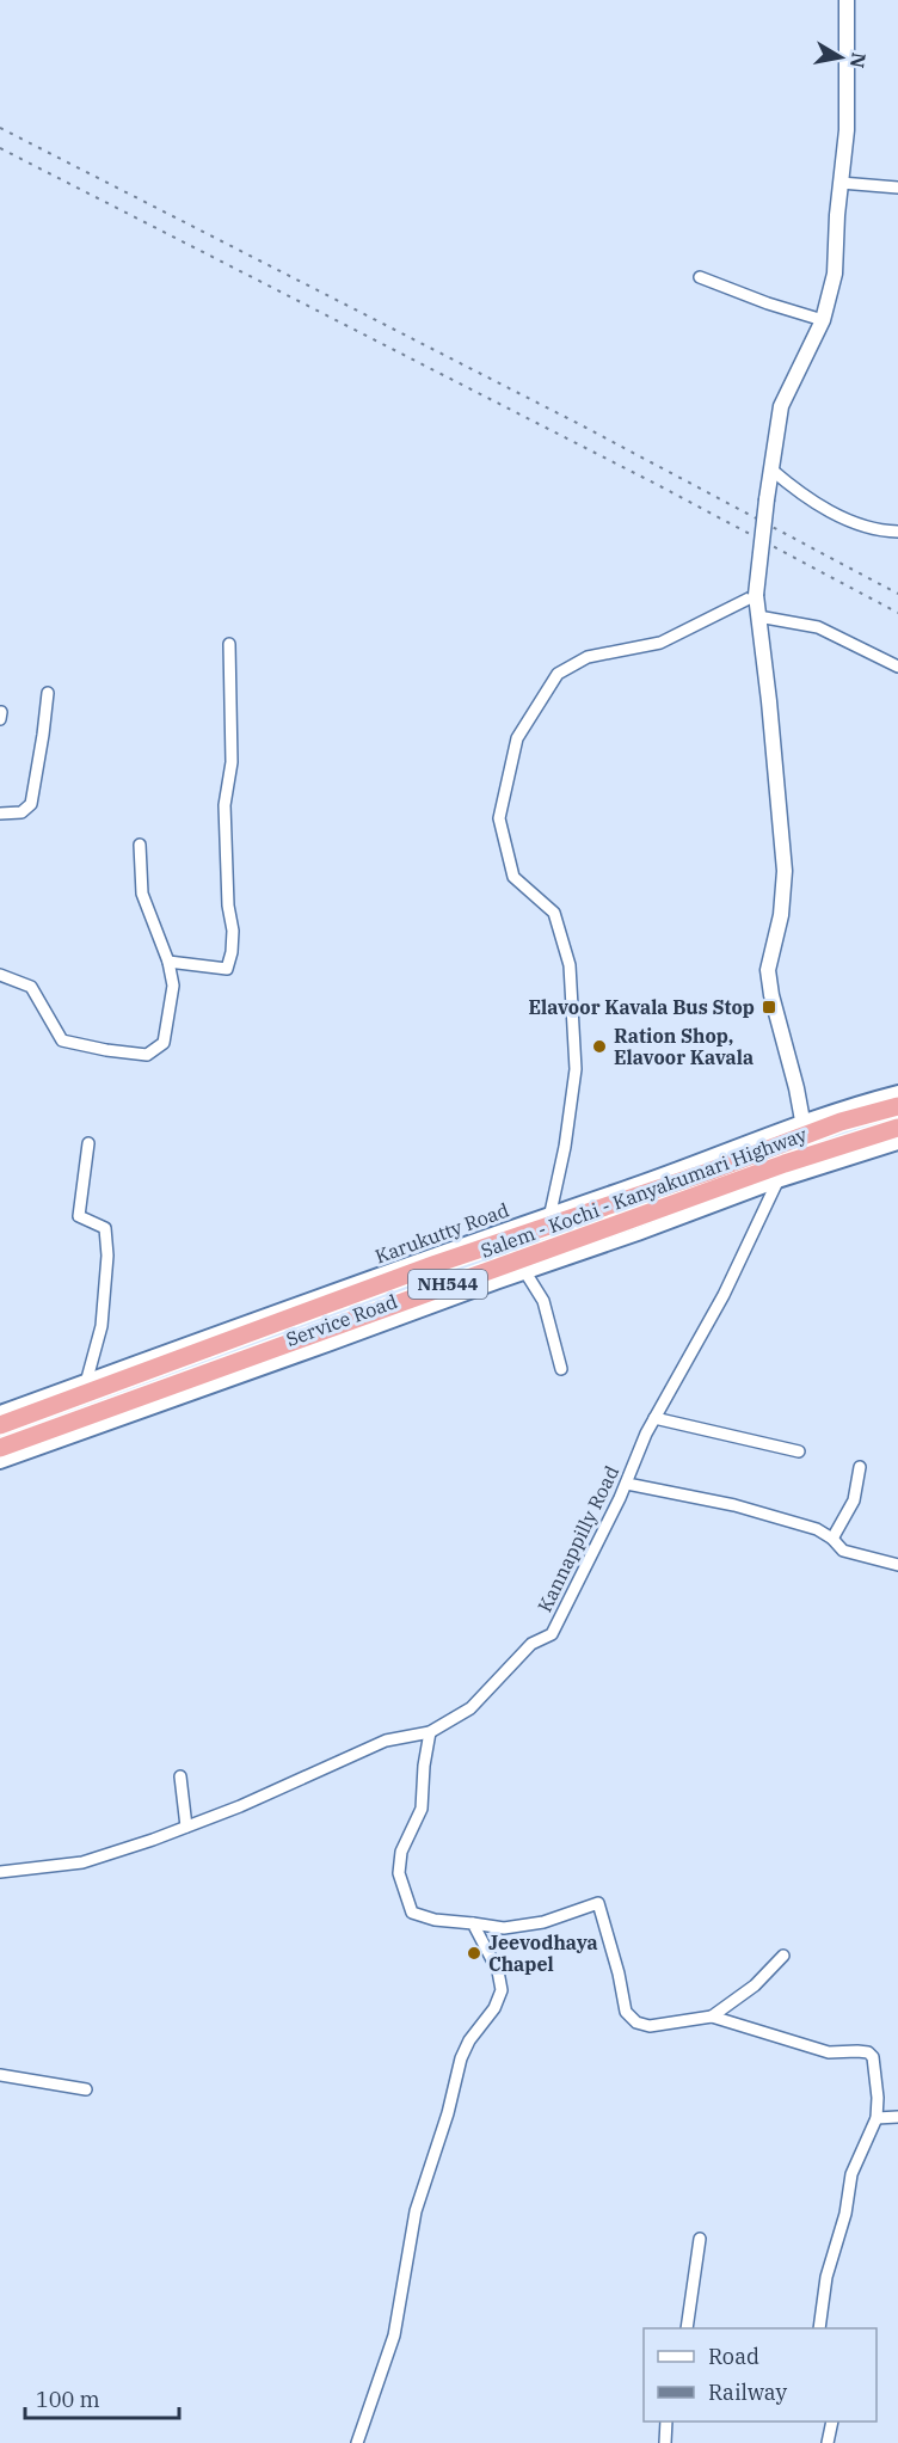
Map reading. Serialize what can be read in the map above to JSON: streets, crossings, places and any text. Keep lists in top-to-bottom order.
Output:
{
  "streets": {
    "highway": ["Salem - Kochi - Kanyakumari Highway", "NH544"],
    "street": ["Karukutty Road", "Service Road", "Kannappilly Road"]
  },
  "crossings": [
    ["Salem - Kochi - Kanyakumari Highway", "Karukutty Road"],
    ["Salem - Kochi - Kanyakumari Highway", "Service Road"],
    ["Salem - Kochi - Kanyakumari Highway", "Kannappilly Road"],
    ["Service Road", "Kannappilly Road"]
  ],
  "places": {
    "transit": ["Elavoor Kavala Bus Stop"],
    "other": ["Ration Shop, Elavoor Kavala", "Jeevodhaya Chapel"]
  },
  "legend": ["Road", "Railway"],
  "scale_bar": "100 m",
  "north": "right"
}
